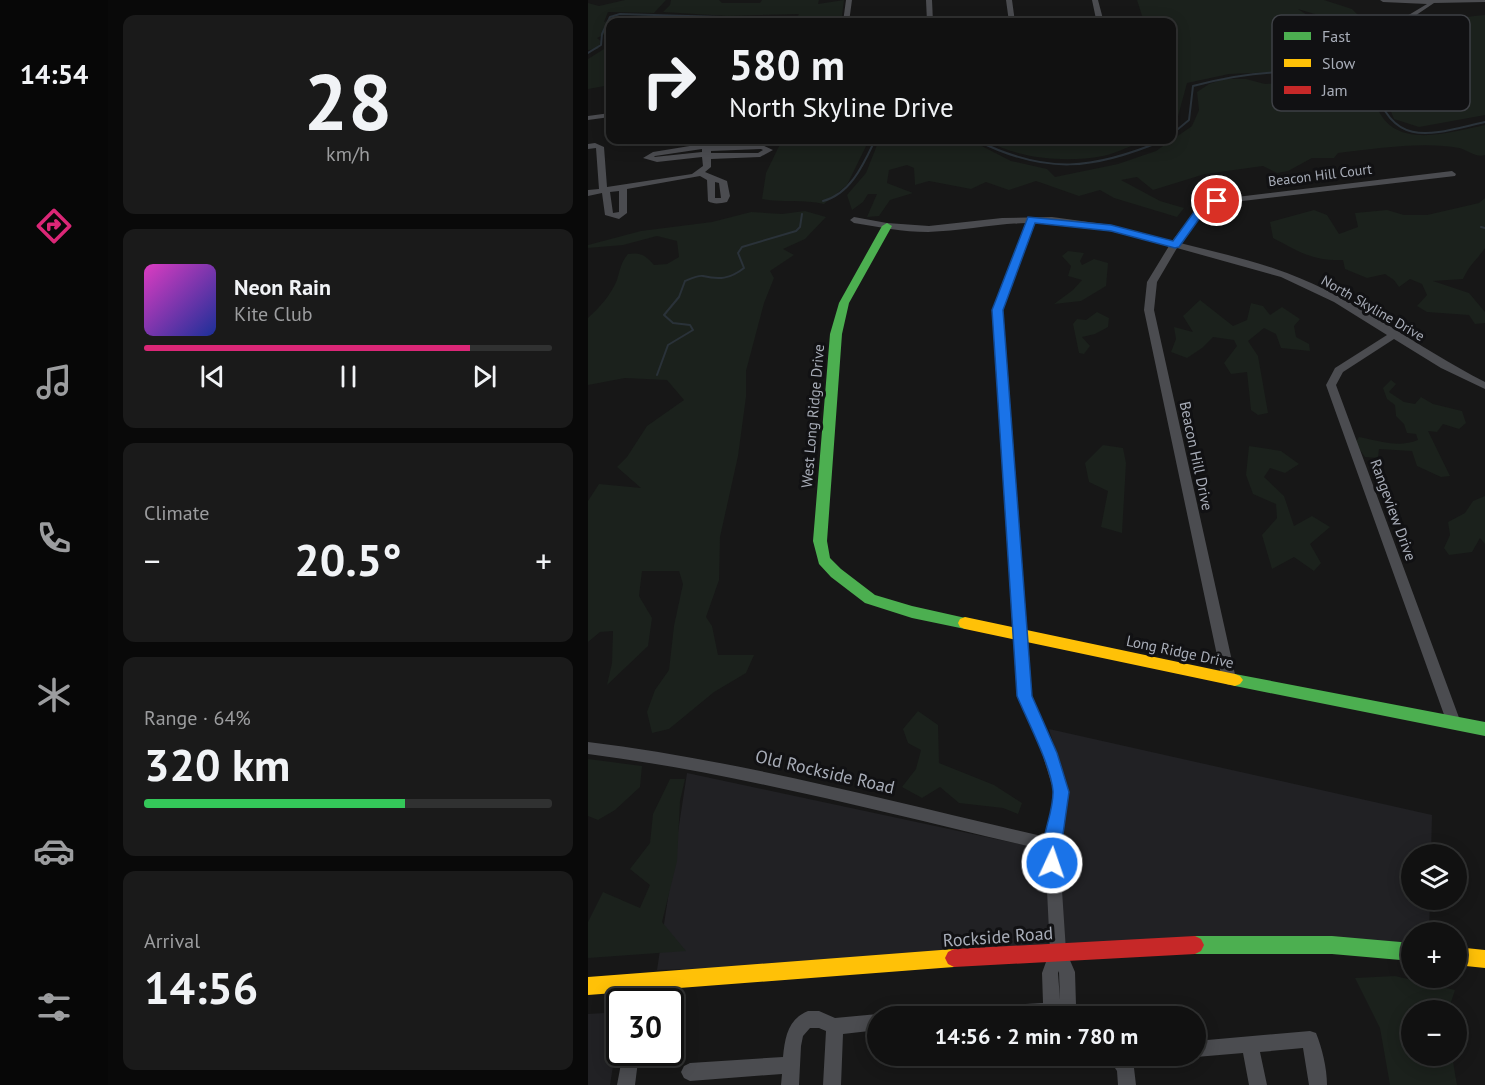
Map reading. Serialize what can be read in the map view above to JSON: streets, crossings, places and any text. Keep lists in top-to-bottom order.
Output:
{
  "streets": {
    "street": [
      "Beacon Hill Court",
      "North Skyline Drive",
      "West Long Ridge Drive",
      "Beacon Hill Drive",
      "Rangeview Drive",
      "Long Ridge Drive",
      "Old Rockside Road",
      "Rockside Road"
    ]
  },
  "crossings": [
    ["Beacon Hill Court", "North Skyline Drive"],
    ["Beacon Hill Court", "Beacon Hill Drive"],
    ["North Skyline Drive", "West Long Ridge Drive"],
    ["North Skyline Drive", "Beacon Hill Drive"],
    ["North Skyline Drive", "Rangeview Drive"],
    ["West Long Ridge Drive", "Long Ridge Drive"],
    ["Beacon Hill Drive", "Long Ridge Drive"],
    ["Rangeview Drive", "Long Ridge Drive"]
  ],
  "legend": ["Fast", "Slow", "Jam"],
  "page": {
    "tabs": "14:54",
    "tile": [
      ["28", "km/h"],
      "Climate",
      ["Range · 64%", "320 km"],
      ["Arrival", "14:56"]
    ],
    "turn": ["580 m", "North Skyline Drive"],
    "song": ["Neon Rain", "Kite Club"],
    "heat": ["−", "20.5°", "+"],
    "map_buttons": ["+", "−"],
    "limit": "30",
    "trip": "14:56 · 2 min · 780 m"
  }
}
